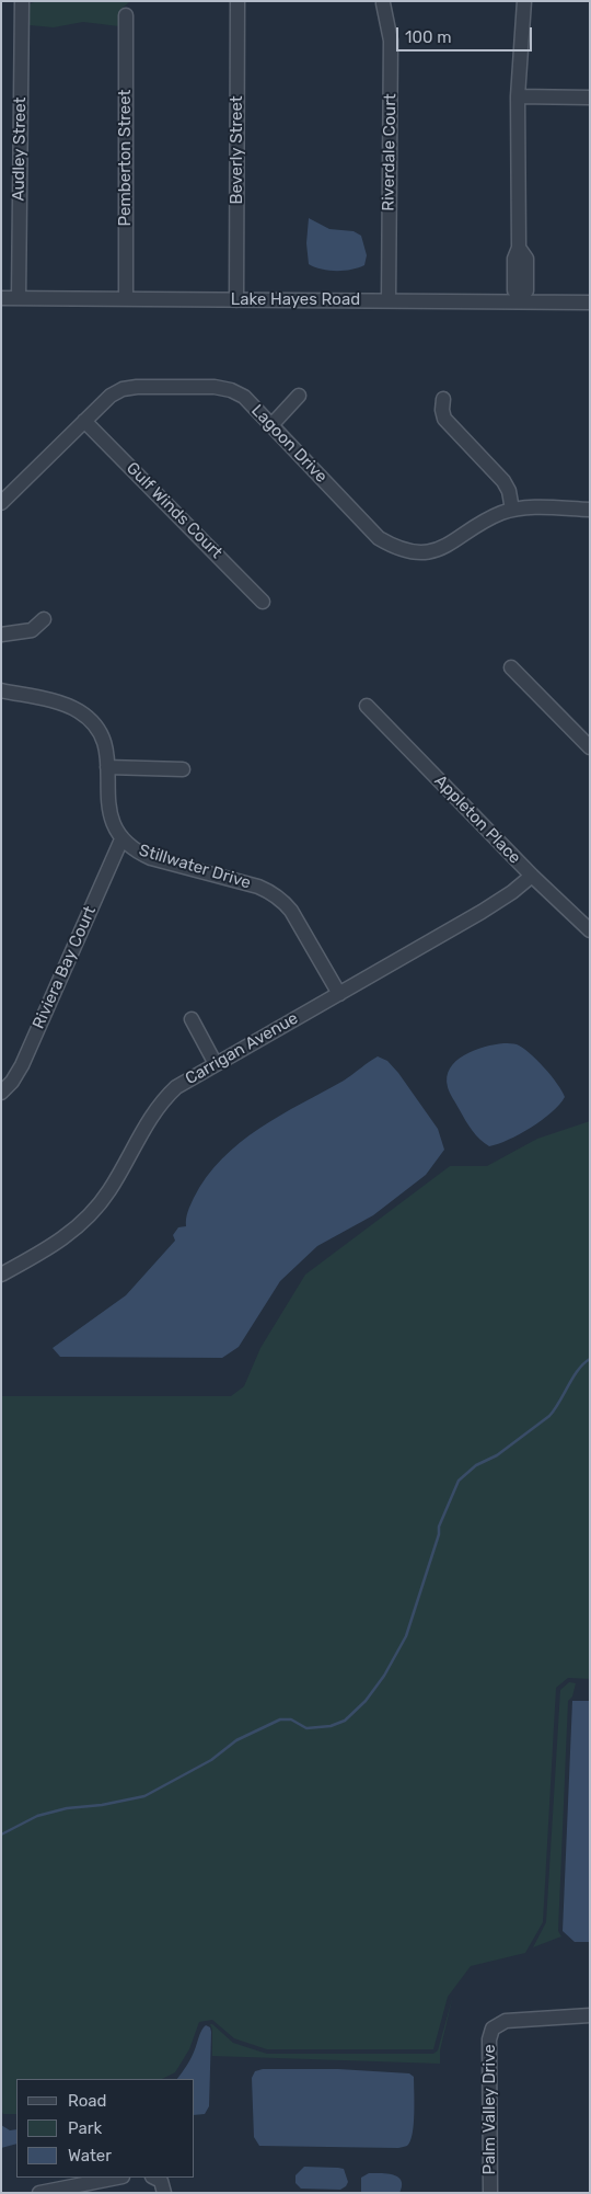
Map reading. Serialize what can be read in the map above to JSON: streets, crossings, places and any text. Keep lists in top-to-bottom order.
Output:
{
  "streets": {
    "street": [
      "Audley Street",
      "Beverly Street",
      "Riverdale Court",
      "Pemberton Street",
      "Lake Hayes Road",
      "Lagoon Drive",
      "Gulf Winds Court",
      "Appleton Place",
      "Stillwater Drive",
      "Riviera Bay Court",
      "Carrigan Avenue",
      "Palm Valley Drive"
    ]
  },
  "crossings": [
    ["Audley Street", "Lake Hayes Road"],
    ["Beverly Street", "Lake Hayes Road"],
    ["Riverdale Court", "Lake Hayes Road"],
    ["Pemberton Street", "Lake Hayes Road"],
    ["Lagoon Drive", "Gulf Winds Court"],
    ["Appleton Place", "Carrigan Avenue"],
    ["Stillwater Drive", "Riviera Bay Court"],
    ["Stillwater Drive", "Carrigan Avenue"]
  ],
  "legend": ["Road", "Park", "Water"],
  "scale_bar": "100 m"
}
